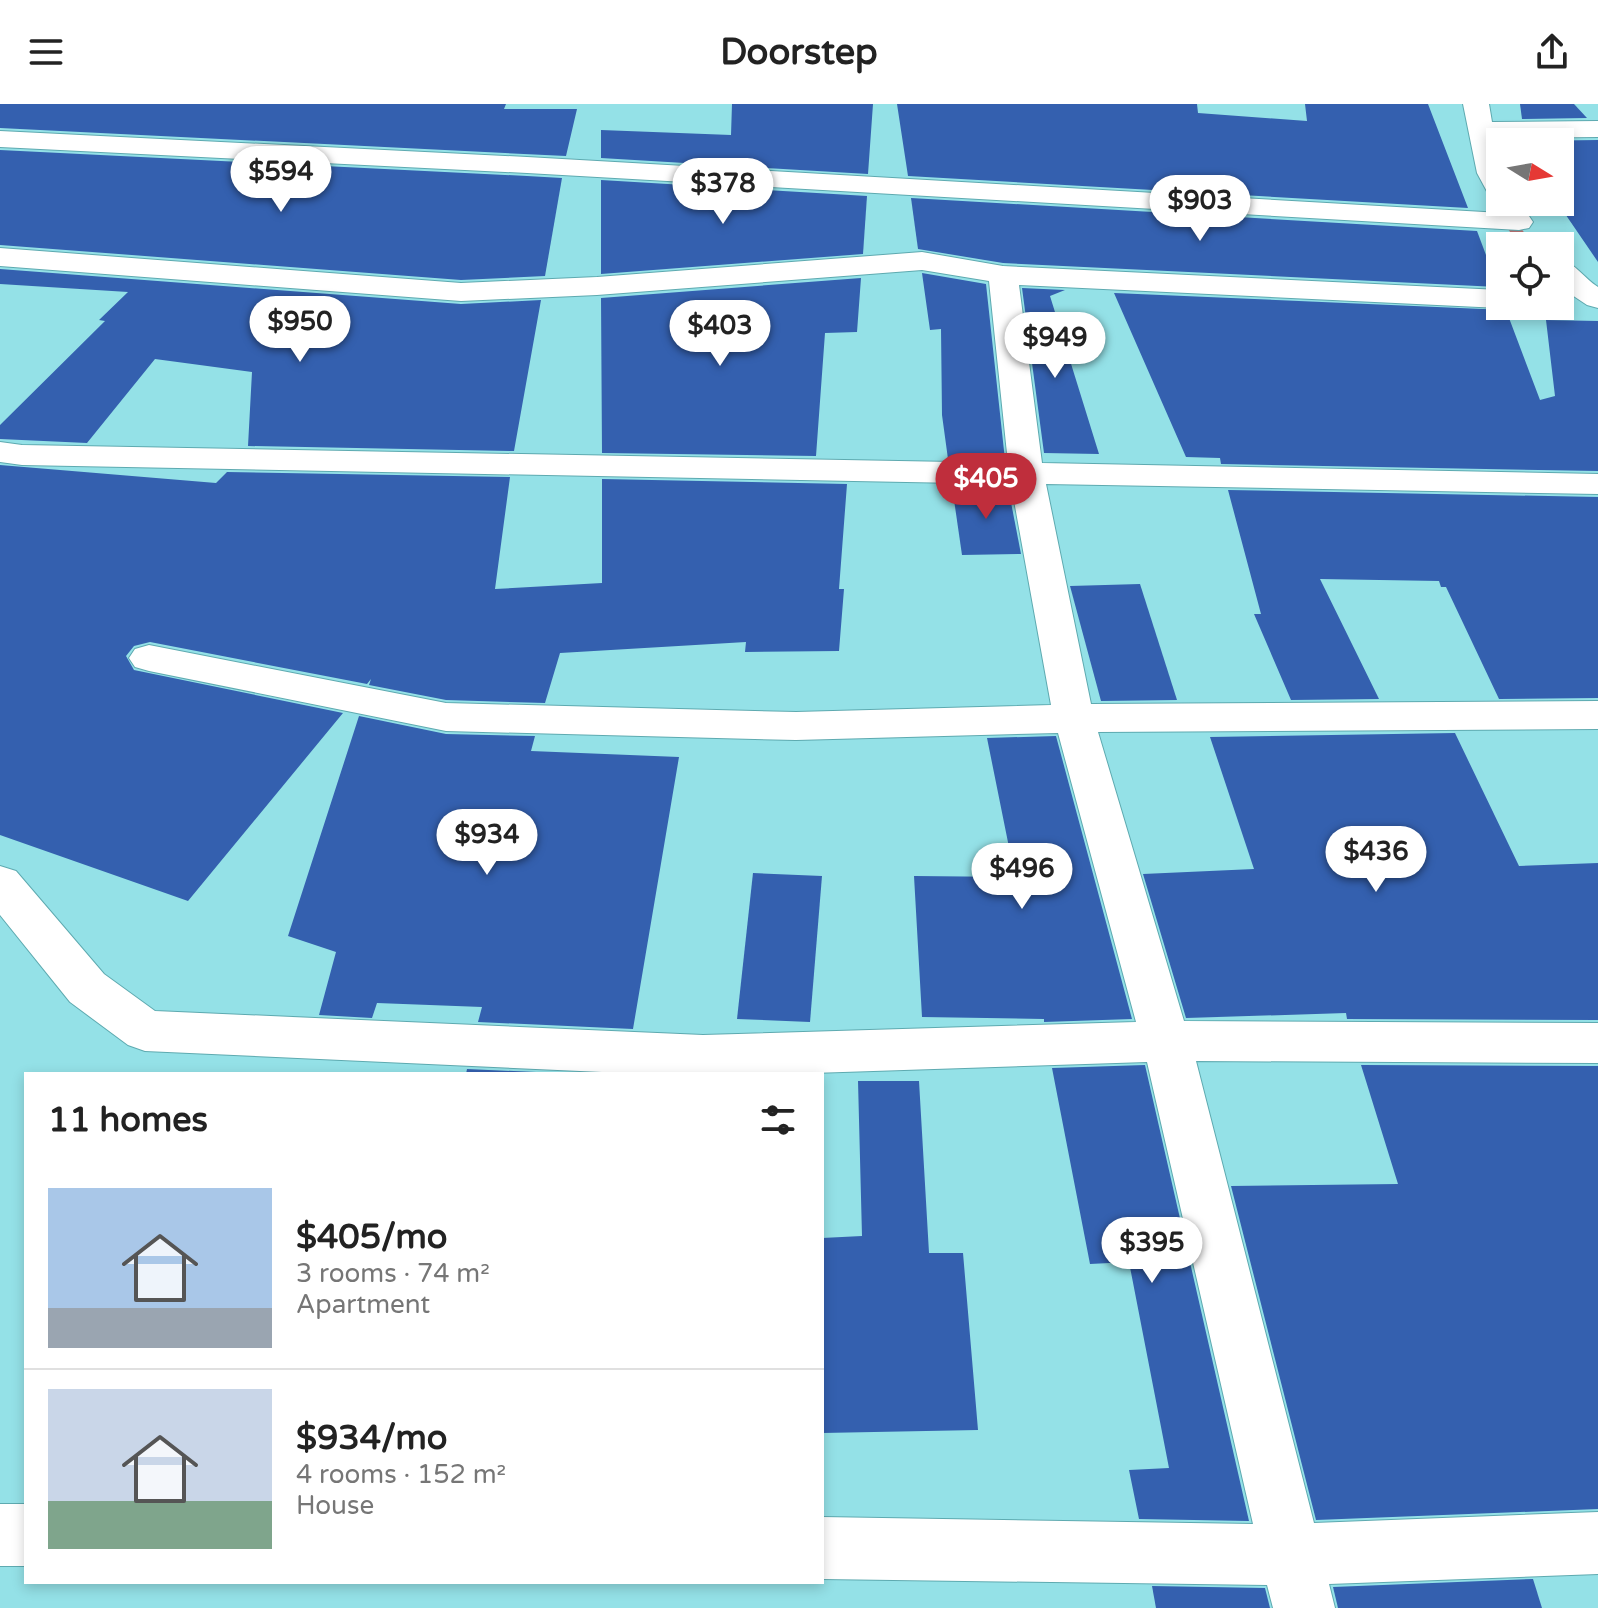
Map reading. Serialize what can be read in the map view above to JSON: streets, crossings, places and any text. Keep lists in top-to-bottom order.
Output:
{
  "north": "right",
  "page": {
    "header": "Doorstep",
    "price": [
      "$594",
      "$378",
      "$903",
      "$950",
      "$403",
      "$949",
      "$405",
      "$934",
      "$436",
      "$496",
      "$395"
    ],
    "heading": "11 homes",
    "list": [
      {
        "name": "$405/mo",
        "note": "3 rooms · 74 m² · Apartment"
      },
      {
        "name": "$934/mo",
        "note": "4 rooms · 152 m² · House"
      }
    ]
  }
}
